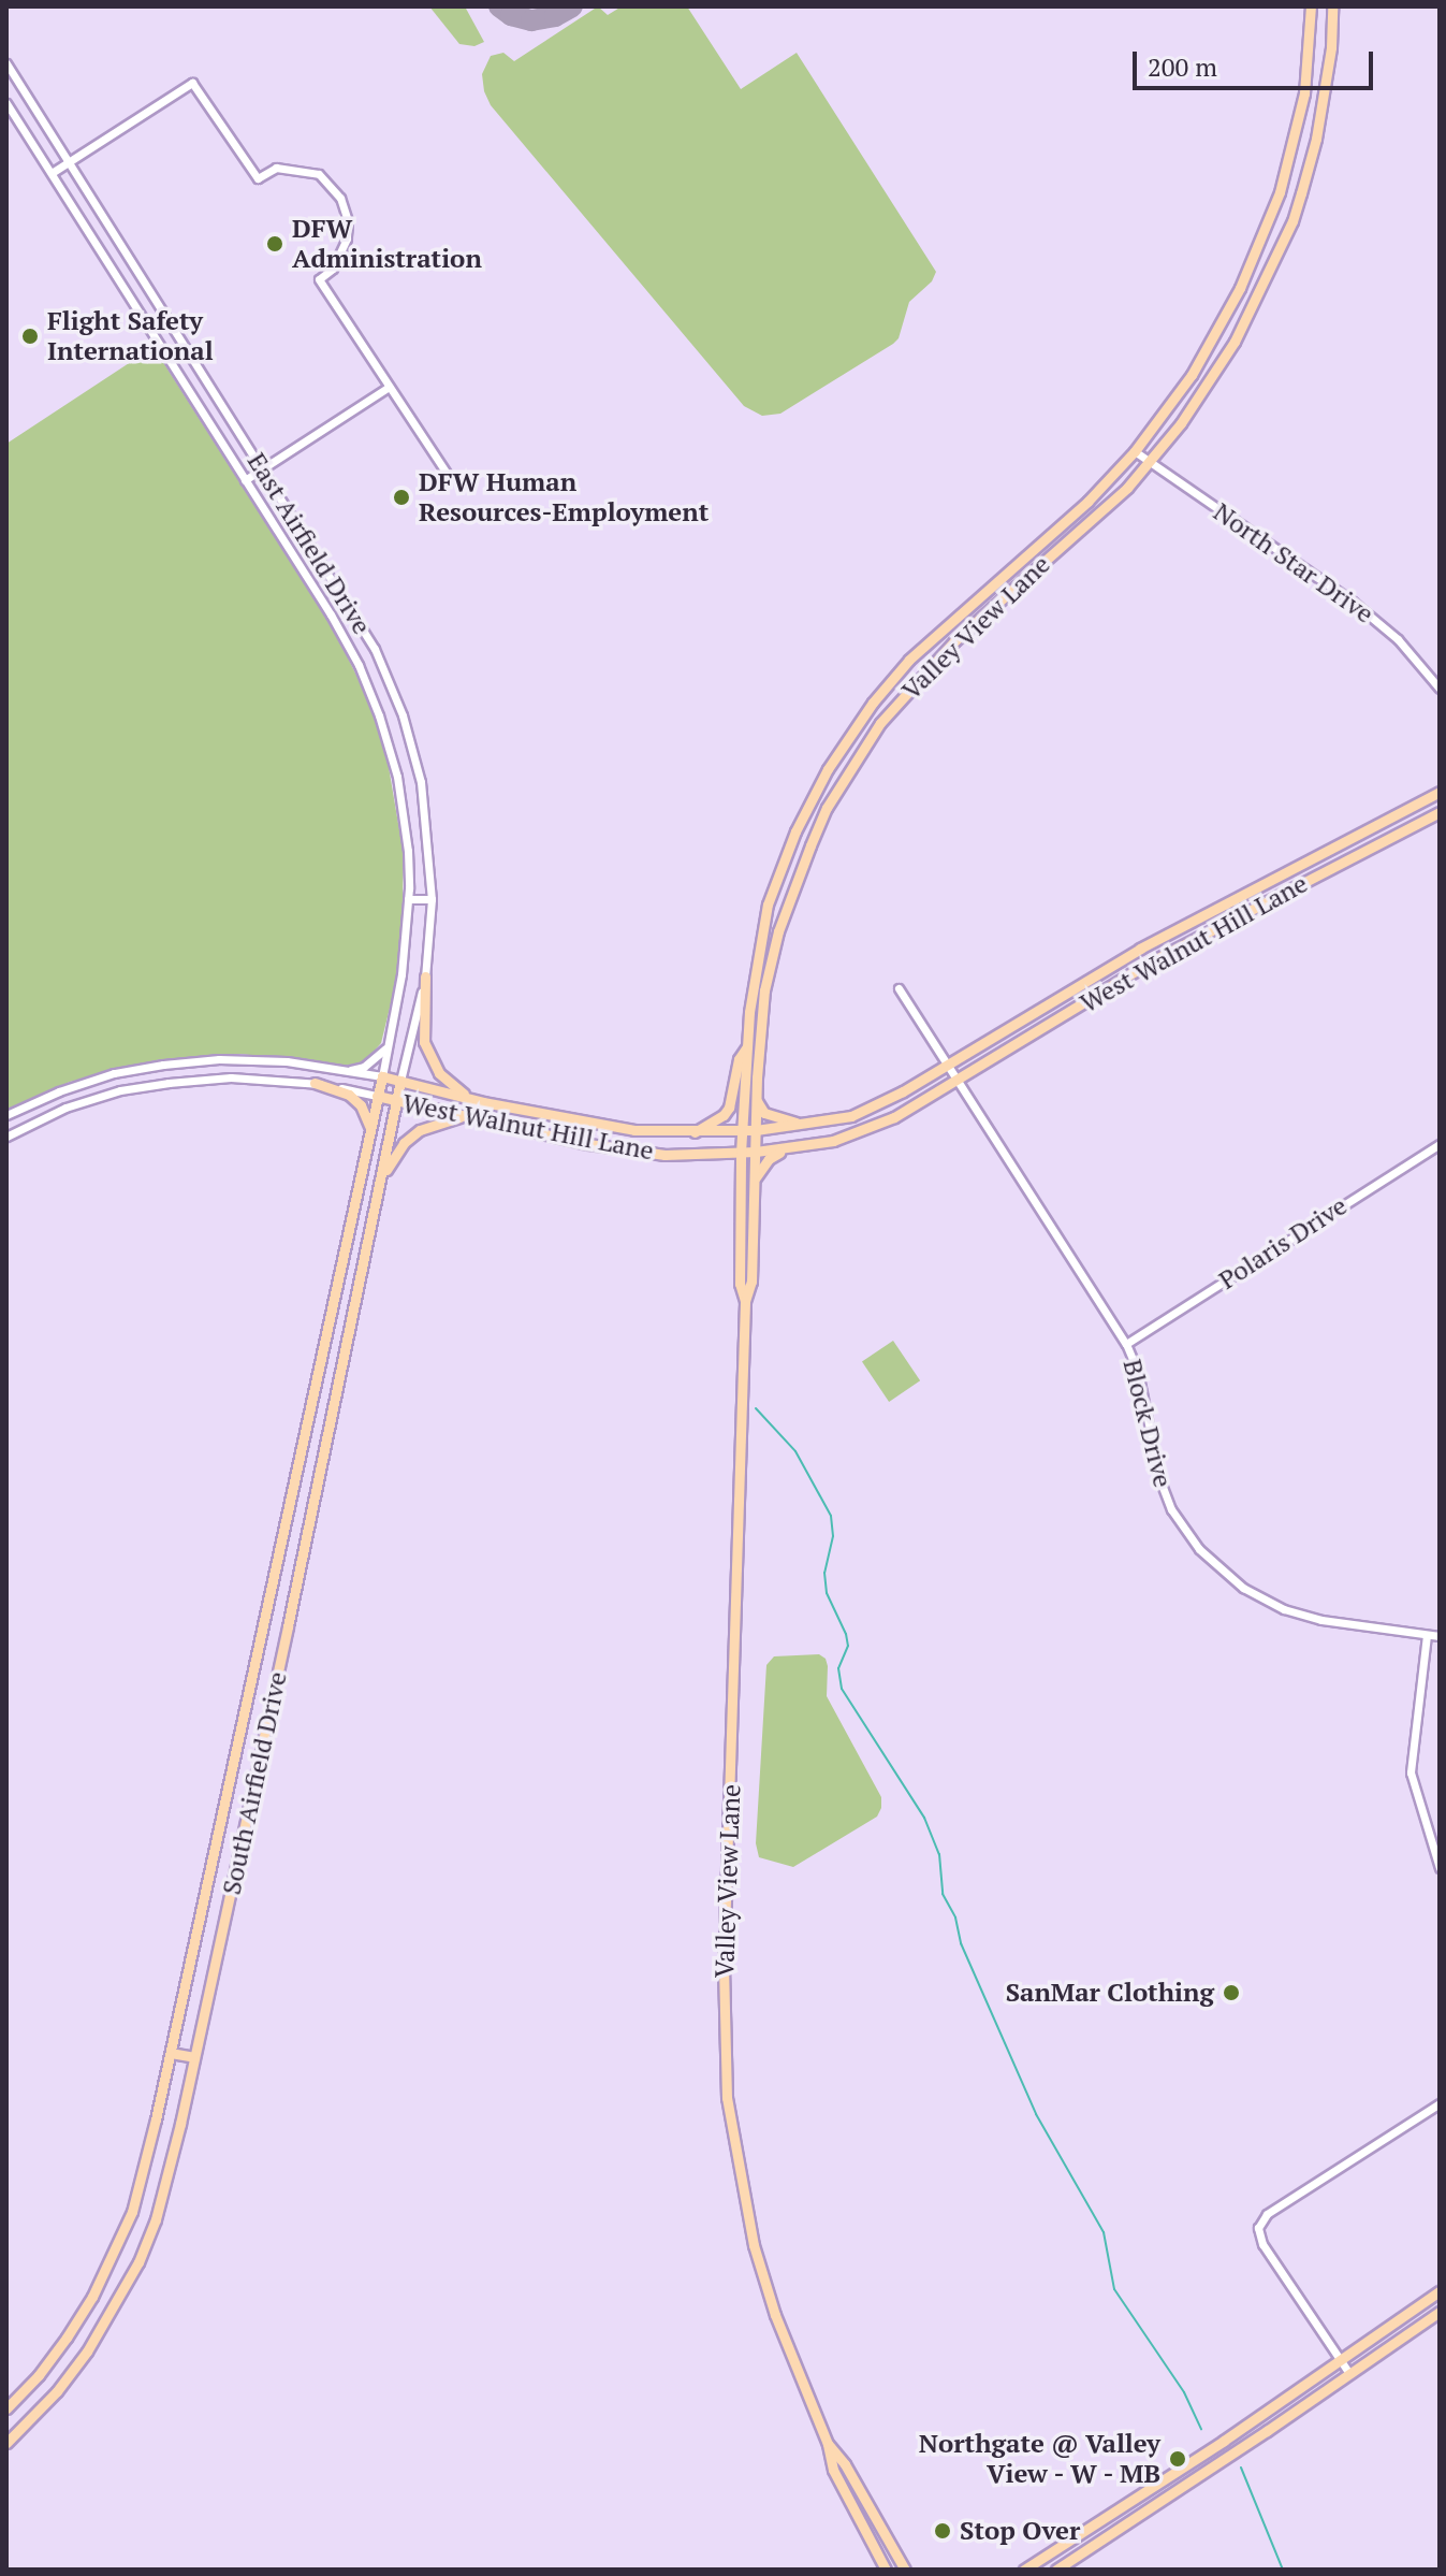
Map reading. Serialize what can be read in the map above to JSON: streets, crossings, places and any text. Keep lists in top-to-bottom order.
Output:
{
  "streets": {
    "main road": ["Valley View Lane", "West Walnut Hill Lane", "South Airfield Drive"],
    "street": [
      "East Airfield Drive",
      "North Star Drive",
      "Polaris Drive",
      "Block Drive"
    ]
  },
  "crossings": [
    ["East Airfield Drive", "West Walnut Hill Lane"],
    ["East Airfield Drive", "South Airfield Drive"],
    ["North Star Drive", "Valley View Lane"],
    ["Valley View Lane", "West Walnut Hill Lane"],
    ["West Walnut Hill Lane", "Block Drive"],
    ["West Walnut Hill Lane", "South Airfield Drive"],
    ["Polaris Drive", "Block Drive"]
  ],
  "places": [
    "DFW Administration",
    "Flight Safety International",
    "DFW Human Resources-Employment",
    "SanMar Clothing",
    "Northgate @ Valley View - W - MB",
    "Stop Over"
  ],
  "scale_bar": "200 m"
}
